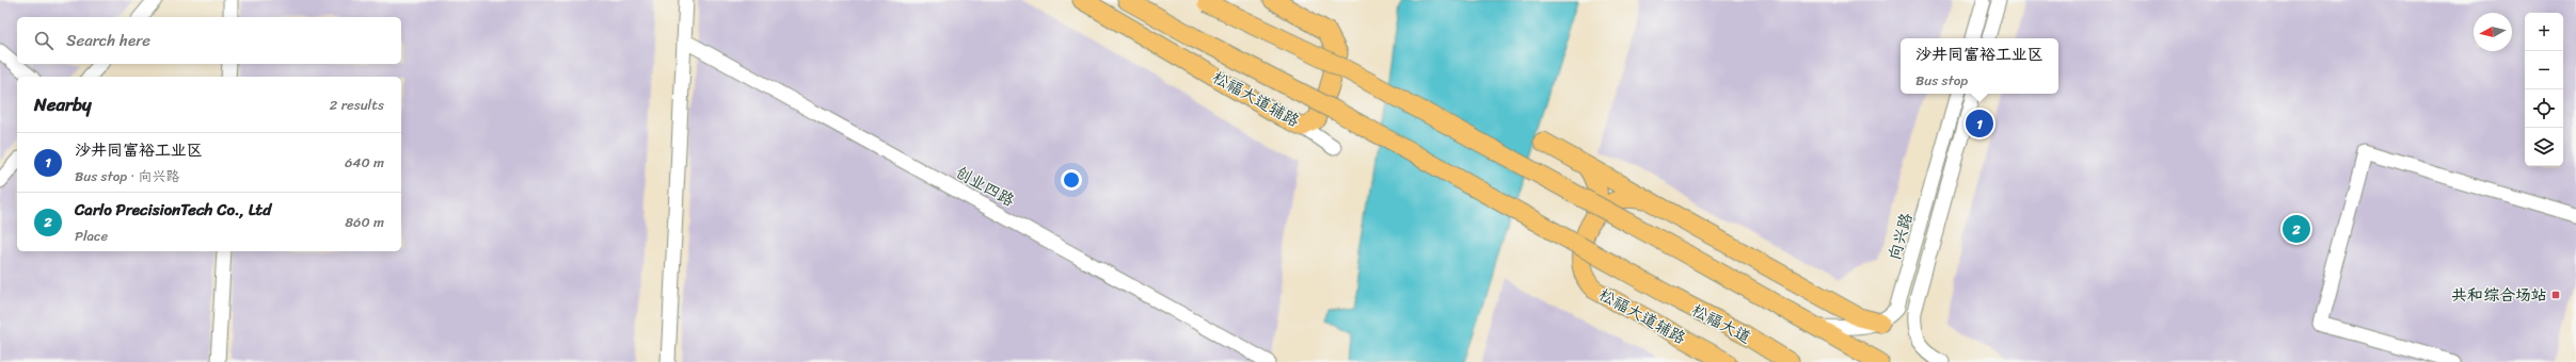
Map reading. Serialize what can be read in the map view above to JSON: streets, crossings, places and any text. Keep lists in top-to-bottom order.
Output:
{
  "streets": {
    "main road": ["松福大道辅路", "松福大道"],
    "street": ["创业四路", "向兴路"]
  },
  "crossings": [
    ["松福大道辅路", "向兴路"]
  ],
  "places": {
    "transit": ["共和综合场站"]
  },
  "north": "left",
  "page": {
    "map_buttons": ["+", "−"],
    "search": "Search here",
    "popup": ["沙井同富裕工业区", "Bus stop"],
    "heading": ["Nearby", "2 results"],
    "pins": ["1", "2"],
    "list": [
      {
        "mark": "1",
        "name": "沙井同富裕工业区",
        "note": "Bus stop · 向兴路",
        "value": "640 m"
      },
      {
        "mark": "2",
        "name": "Carlo PrecisionTech Co., Ltd",
        "note": "Place",
        "value": "860 m"
      }
    ]
  }
}
